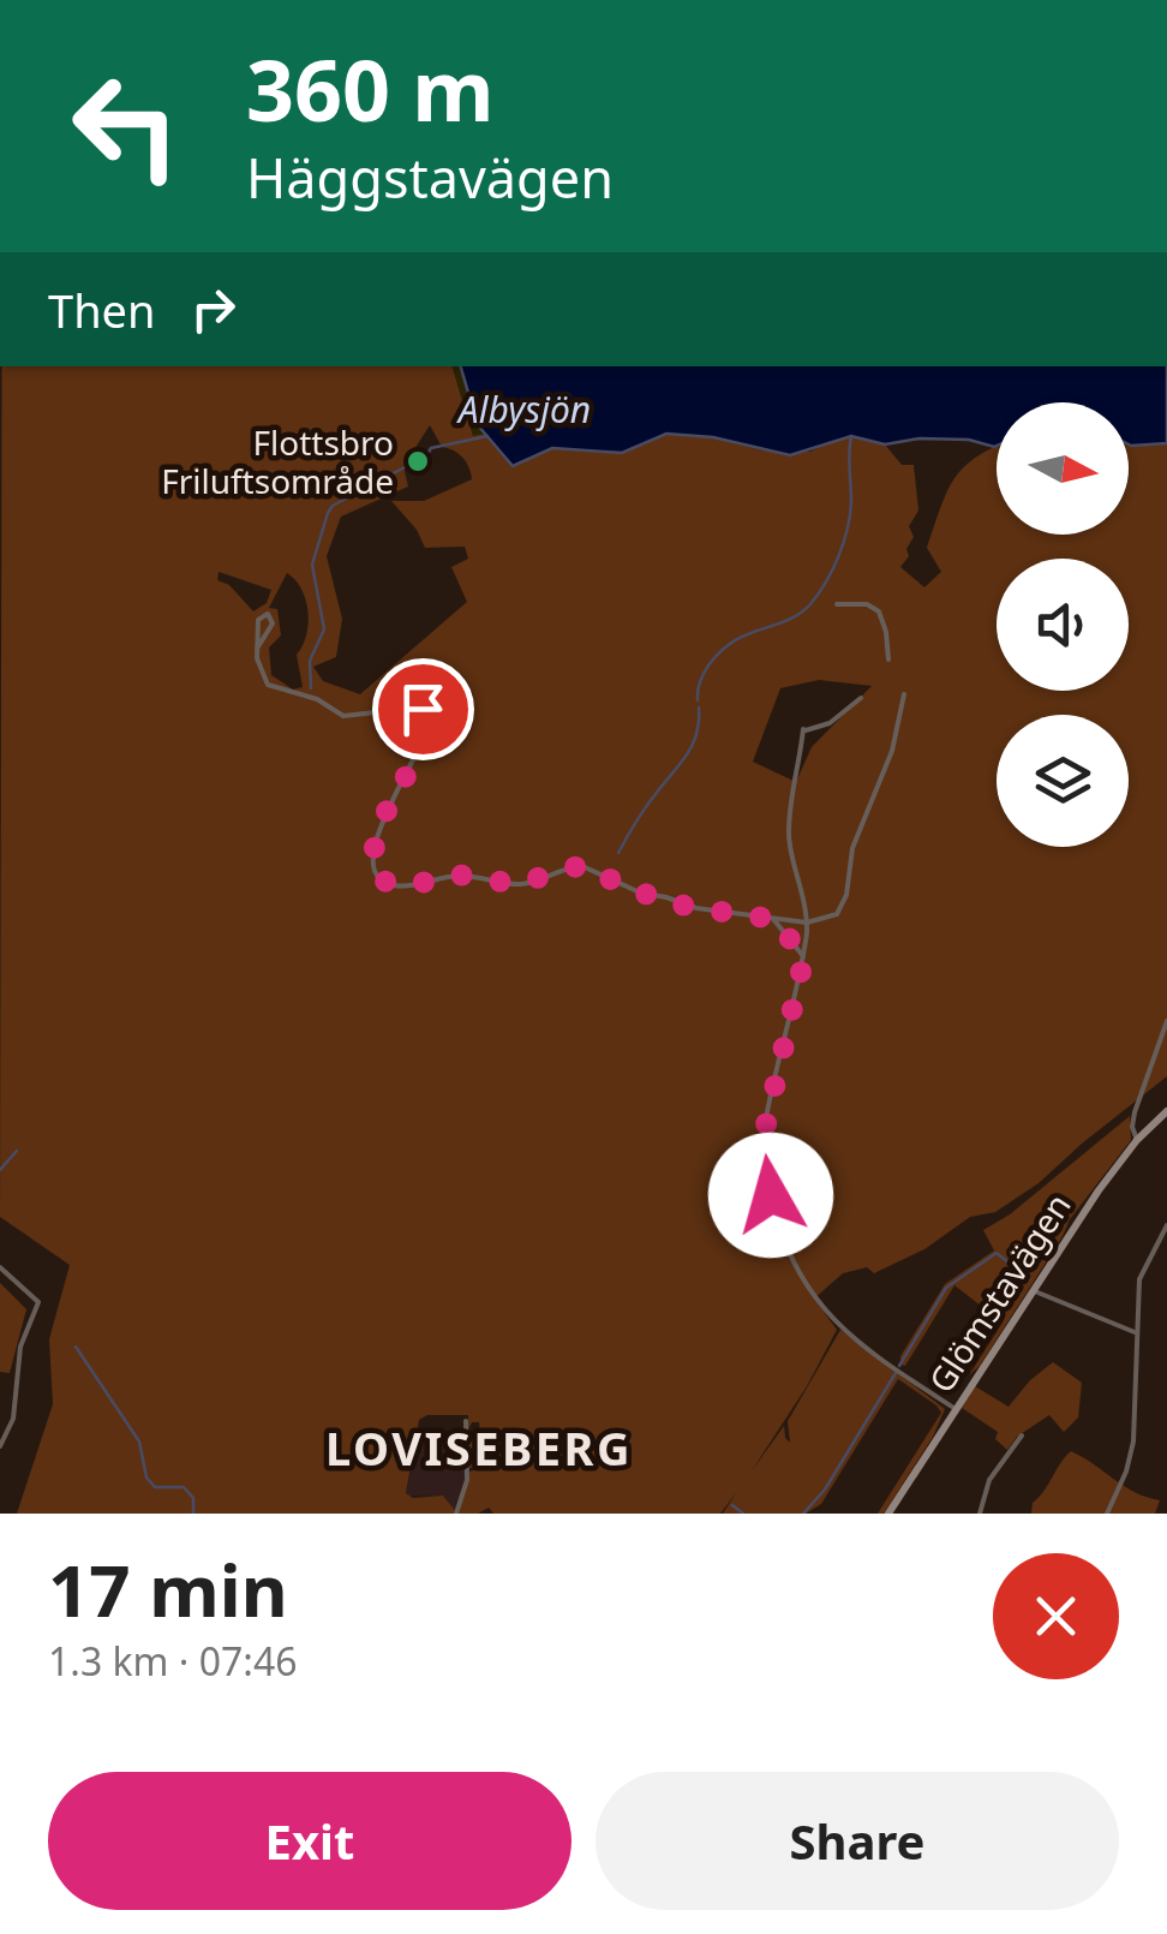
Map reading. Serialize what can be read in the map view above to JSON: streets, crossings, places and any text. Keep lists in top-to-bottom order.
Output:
{
  "streets": {
    "main road": ["Glömstavägen"]
  },
  "districts": ["LOVISEBERG"],
  "water": ["Albysjön"],
  "places": ["Flottsbro Friluftsområde"],
  "north": "right",
  "page": {
    "turn": ["360 m", "Häggstavägen"],
    "then": "Then",
    "heading": ["17 min", "1.3 km · 07:46"],
    "buttons": ["Exit", "Share"]
  }
}
